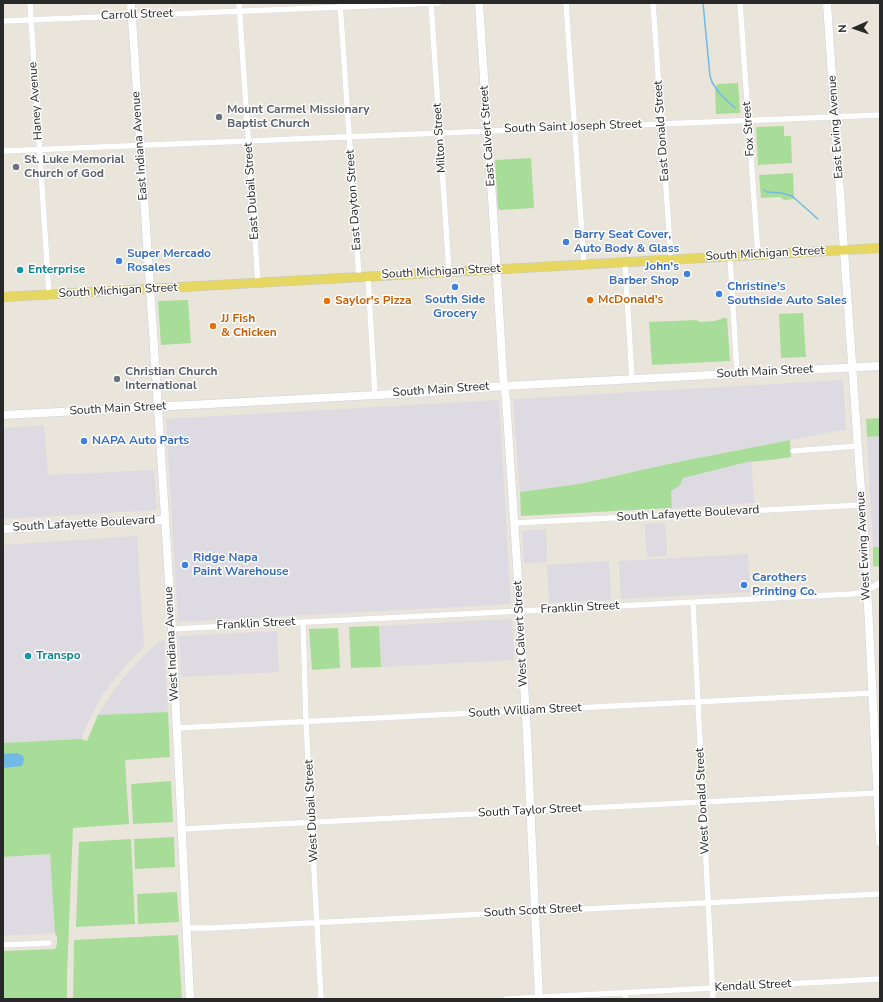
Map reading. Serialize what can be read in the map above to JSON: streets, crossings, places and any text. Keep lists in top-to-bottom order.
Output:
{
  "streets": {
    "main road": ["South Michigan Street"],
    "street": [
      "Carroll Street",
      "Haney Avenue",
      "South Saint Joseph Street",
      "East Ewing Avenue",
      "Fox Street",
      "East Donald Street",
      "East Calvert Street",
      "Milton Street",
      "East Indiana Avenue",
      "East Dubail Street",
      "East Dayton Street",
      "South Main Street",
      "South Lafayette Boulevard",
      "West Ewing Avenue",
      "Franklin Street",
      "West Calvert Street",
      "West Indiana Avenue",
      "South William Street",
      "West Donald Street",
      "West Dubail Street",
      "South Taylor Street",
      "South Scott Street",
      "Kendall Street"
    ]
  },
  "crossings": [
    ["Carroll Street", "Haney Avenue"],
    ["Carroll Street", "Milton Street"],
    ["Carroll Street", "East Indiana Avenue"],
    ["Carroll Street", "East Dubail Street"],
    ["Carroll Street", "East Dayton Street"],
    ["Haney Avenue", "South Saint Joseph Street"],
    ["Haney Avenue", "South Michigan Street"],
    ["South Saint Joseph Street", "East Ewing Avenue"],
    ["South Saint Joseph Street", "Fox Street"],
    ["South Saint Joseph Street", "East Donald Street"],
    ["South Saint Joseph Street", "East Calvert Street"],
    ["South Saint Joseph Street", "Milton Street"],
    ["South Saint Joseph Street", "East Indiana Avenue"],
    ["South Saint Joseph Street", "East Dubail Street"],
    ["South Saint Joseph Street", "East Dayton Street"],
    ["East Ewing Avenue", "South Michigan Street"],
    ["East Ewing Avenue", "West Ewing Avenue"],
    ["Fox Street", "South Michigan Street"],
    ["East Donald Street", "South Michigan Street"],
    ["East Calvert Street", "South Michigan Street"],
    ["East Calvert Street", "West Calvert Street"],
    ["Milton Street", "South Michigan Street"],
    ["East Indiana Avenue", "South Michigan Street"],
    ["East Indiana Avenue", "West Indiana Avenue"],
    ["East Dubail Street", "South Michigan Street"],
    ["East Dayton Street", "South Michigan Street"],
    ["South Michigan Street", "West Ewing Avenue"],
    ["South Michigan Street", "West Calvert Street"],
    ["South Michigan Street", "West Indiana Avenue"],
    ["South Main Street", "West Ewing Avenue"],
    ["South Main Street", "West Calvert Street"],
    ["South Main Street", "West Indiana Avenue"],
    ["South Lafayette Boulevard", "West Ewing Avenue"],
    ["South Lafayette Boulevard", "West Calvert Street"],
    ["South Lafayette Boulevard", "West Indiana Avenue"],
    ["West Ewing Avenue", "Franklin Street"],
    ["West Ewing Avenue", "South William Street"],
    ["West Ewing Avenue", "South Taylor Street"],
    ["Franklin Street", "West Calvert Street"],
    ["Franklin Street", "West Indiana Avenue"],
    ["Franklin Street", "West Donald Street"],
    ["Franklin Street", "West Dubail Street"],
    ["West Calvert Street", "South William Street"],
    ["West Calvert Street", "South Taylor Street"],
    ["West Calvert Street", "South Scott Street"],
    ["West Calvert Street", "Kendall Street"],
    ["West Indiana Avenue", "South William Street"],
    ["West Indiana Avenue", "South Taylor Street"],
    ["West Indiana Avenue", "South Scott Street"],
    ["South William Street", "West Donald Street"],
    ["South William Street", "West Dubail Street"],
    ["West Donald Street", "South Taylor Street"],
    ["West Donald Street", "South Scott Street"],
    ["West Donald Street", "Kendall Street"],
    ["West Dubail Street", "South Taylor Street"],
    ["West Dubail Street", "South Scott Street"]
  ],
  "places": [
    "Mount Carmel Missionary Baptist Church",
    "St. Luke Memorial Church of God",
    "Barry Seat Cover, Auto Body & Glass",
    "Super Mercado Rosales",
    "Enterprise",
    "John's Barber Shop",
    "South Side Grocery",
    "Christine's Southside Auto Sales",
    "McDonald's",
    "Saylor's Pizza",
    "JJ Fish & Chicken",
    "Christian Church International",
    "NAPA Auto Parts",
    "Ridge Napa Paint Warehouse",
    "Carothers Printing Co.",
    "Transpo"
  ],
  "north": "left"
}
